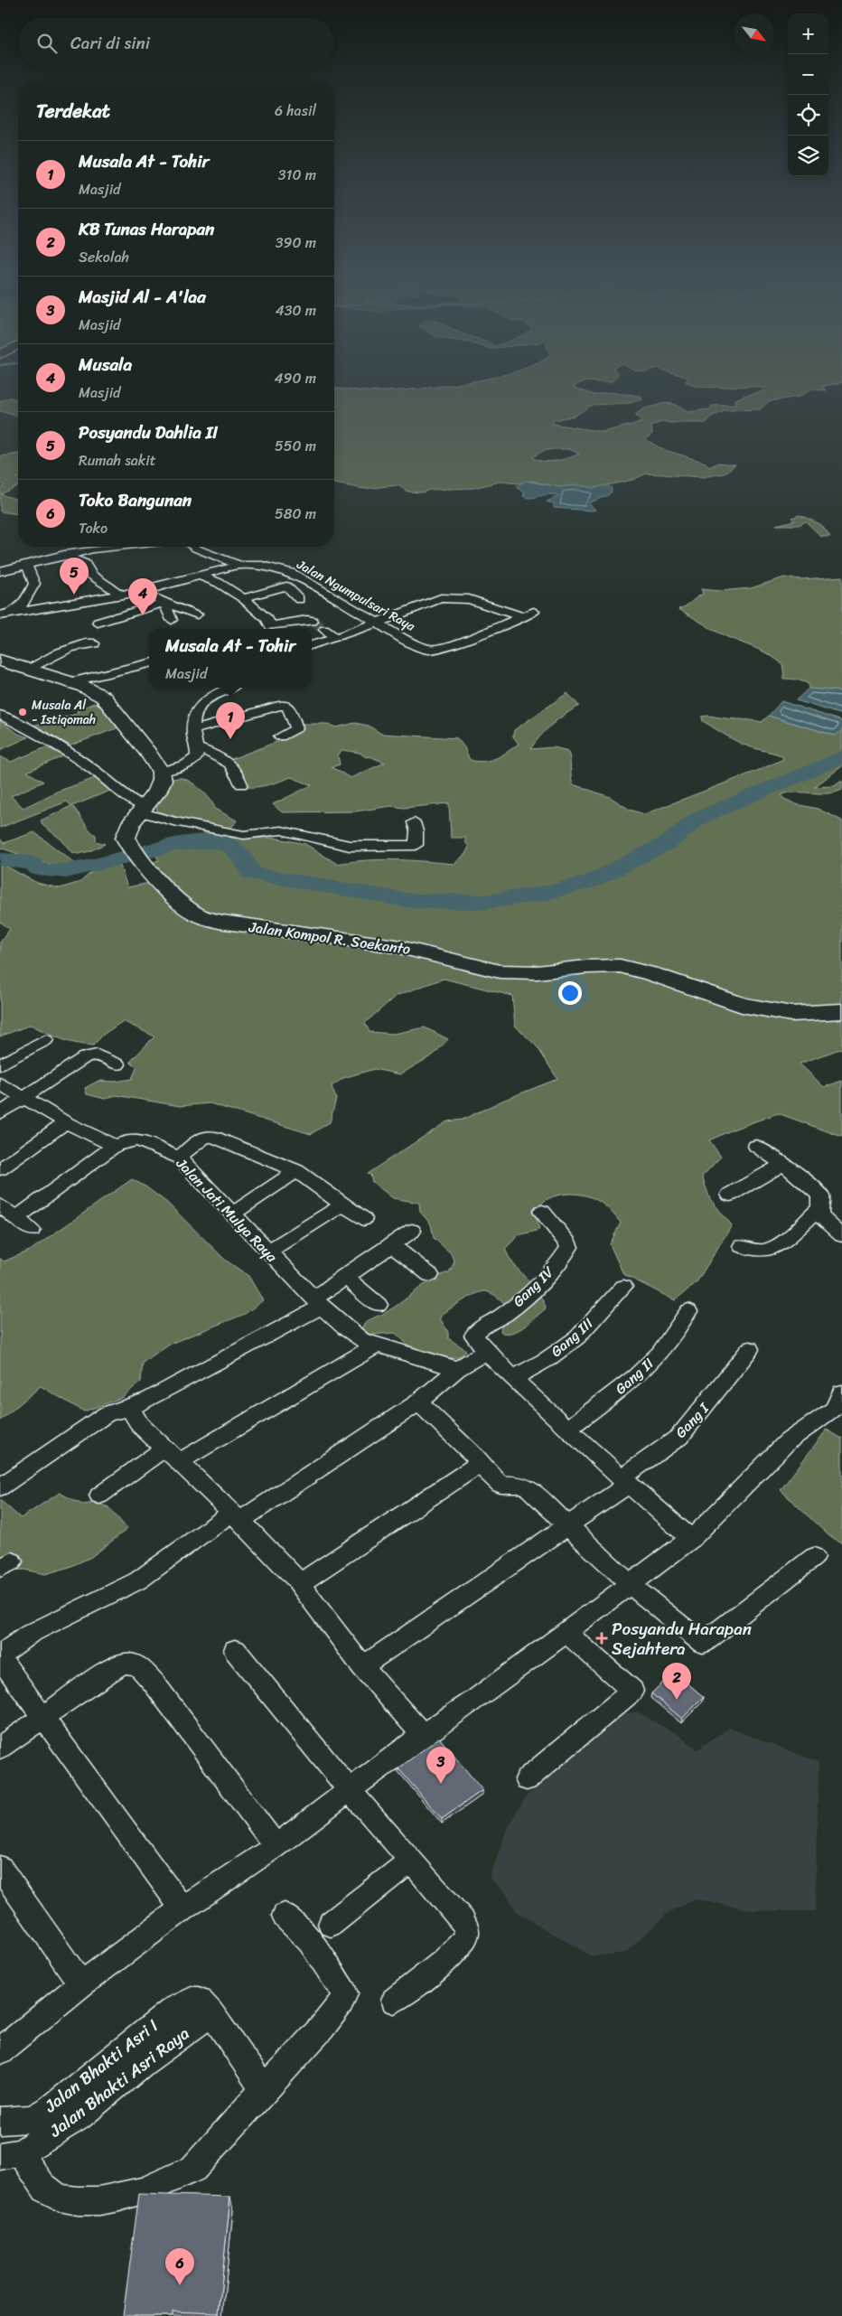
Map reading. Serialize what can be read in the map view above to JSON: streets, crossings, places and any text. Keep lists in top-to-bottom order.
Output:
{
  "streets": {
    "main road": ["Jalan Kompol R. Soekanto"],
    "street": [
      "Jalan Ngumpulsari Raya",
      "Jalan Jati Mulya Raya",
      "Gang IV",
      "Gang III",
      "Gang II",
      "Gang I",
      "Jalan Bhakti Asri I",
      "Jalan Bhakti Asri Raya"
    ]
  },
  "crossings": [
    ["Jalan Bhakti Asri I", "Jalan Bhakti Asri Raya"]
  ],
  "places": {
    "other": ["Musala Al - Istiqomah"],
    "health": ["Posyandu Harapan Sejahtera"]
  },
  "north": "bottom right",
  "page": {
    "map_buttons": ["+", "−"],
    "search": "Cari di sini",
    "heading": ["Terdekat", "6 hasil"],
    "list": [
      {
        "mark": "1",
        "name": "Musala At - Tohir",
        "note": "Masjid",
        "value": "310 m"
      },
      {
        "mark": "2",
        "name": "KB Tunas Harapan",
        "note": "Sekolah",
        "value": "390 m"
      },
      {
        "mark": "3",
        "name": "Masjid Al - A'laa",
        "note": "Masjid",
        "value": "430 m"
      },
      {
        "mark": "4",
        "name": "Musala",
        "note": "Masjid",
        "value": "490 m"
      },
      {
        "mark": "5",
        "name": "Posyandu Dahlia II",
        "note": "Rumah sakit",
        "value": "550 m"
      },
      {
        "mark": "6",
        "name": "Toko Bangunan",
        "note": "Toko",
        "value": "580 m"
      }
    ],
    "pins": [
      "5",
      "4",
      "1",
      "2",
      "3",
      "6"
    ],
    "popup": ["Musala At - Tohir", "Masjid"]
  }
}
